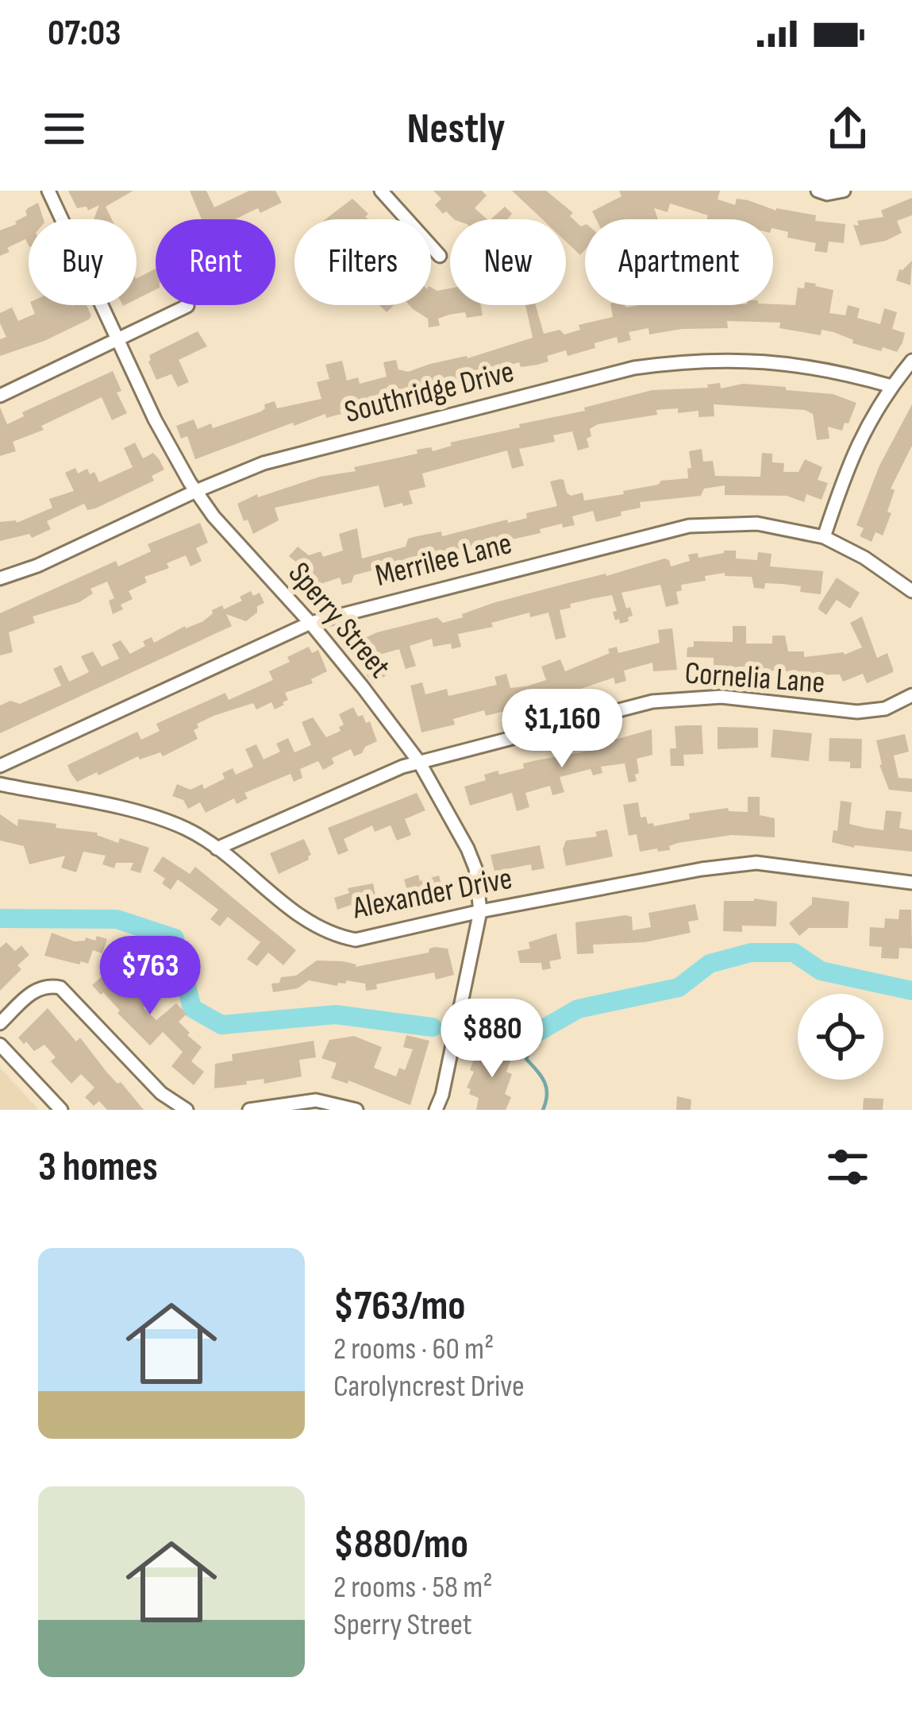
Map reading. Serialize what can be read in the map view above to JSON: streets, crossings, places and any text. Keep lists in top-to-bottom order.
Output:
{
  "streets": {
    "street": [
      "Southridge Drive",
      "Merrilee Lane",
      "Sperry Street",
      "Cornelia Lane",
      "Alexander Drive"
    ]
  },
  "crossings": [
    ["Southridge Drive", "Sperry Street"],
    ["Merrilee Lane", "Sperry Street"],
    ["Sperry Street", "Cornelia Lane"],
    ["Sperry Street", "Alexander Drive"],
    ["Cornelia Lane", "Alexander Drive"]
  ],
  "page": {
    "status": "07:03",
    "header": "Nestly",
    "chip": [
      "Buy",
      "Rent",
      "Filters",
      "New",
      "Apartment"
    ],
    "price": ["$1,160", "$763", "$880"],
    "heading": "3 homes",
    "list": [
      {
        "name": "$763/mo",
        "note": "2 rooms · 60 m² · Carolyncrest Drive"
      },
      {
        "name": "$880/mo",
        "note": "2 rooms · 58 m² · Sperry Street"
      }
    ]
  }
}
